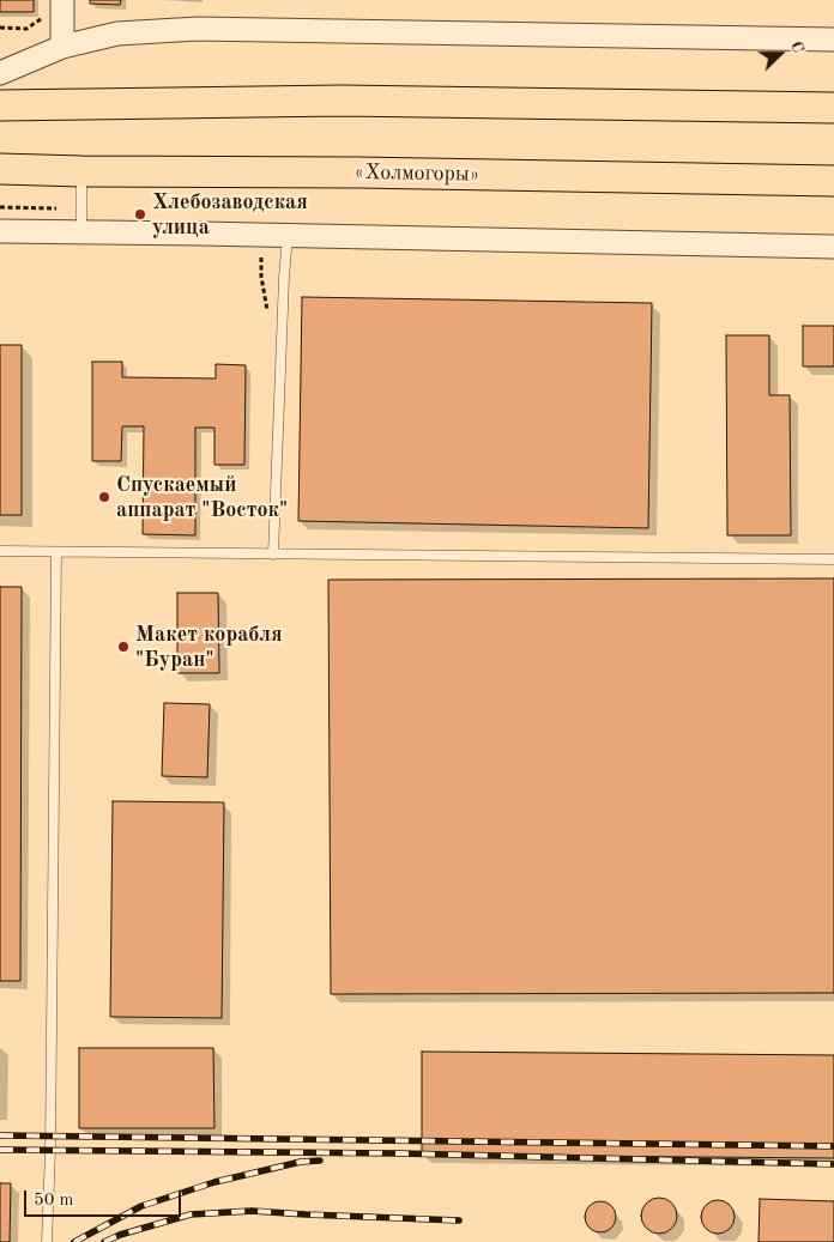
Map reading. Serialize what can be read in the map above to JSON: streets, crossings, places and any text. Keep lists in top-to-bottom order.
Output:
{
  "streets": {
    "highway": ["«Холмогоры»"]
  },
  "places": ["Хлебозаводская улица", "Спускаемый аппарат \"Восток\"", "Макет корабля \"Буран\""],
  "scale_bar": "50 m",
  "north": "right"
}
